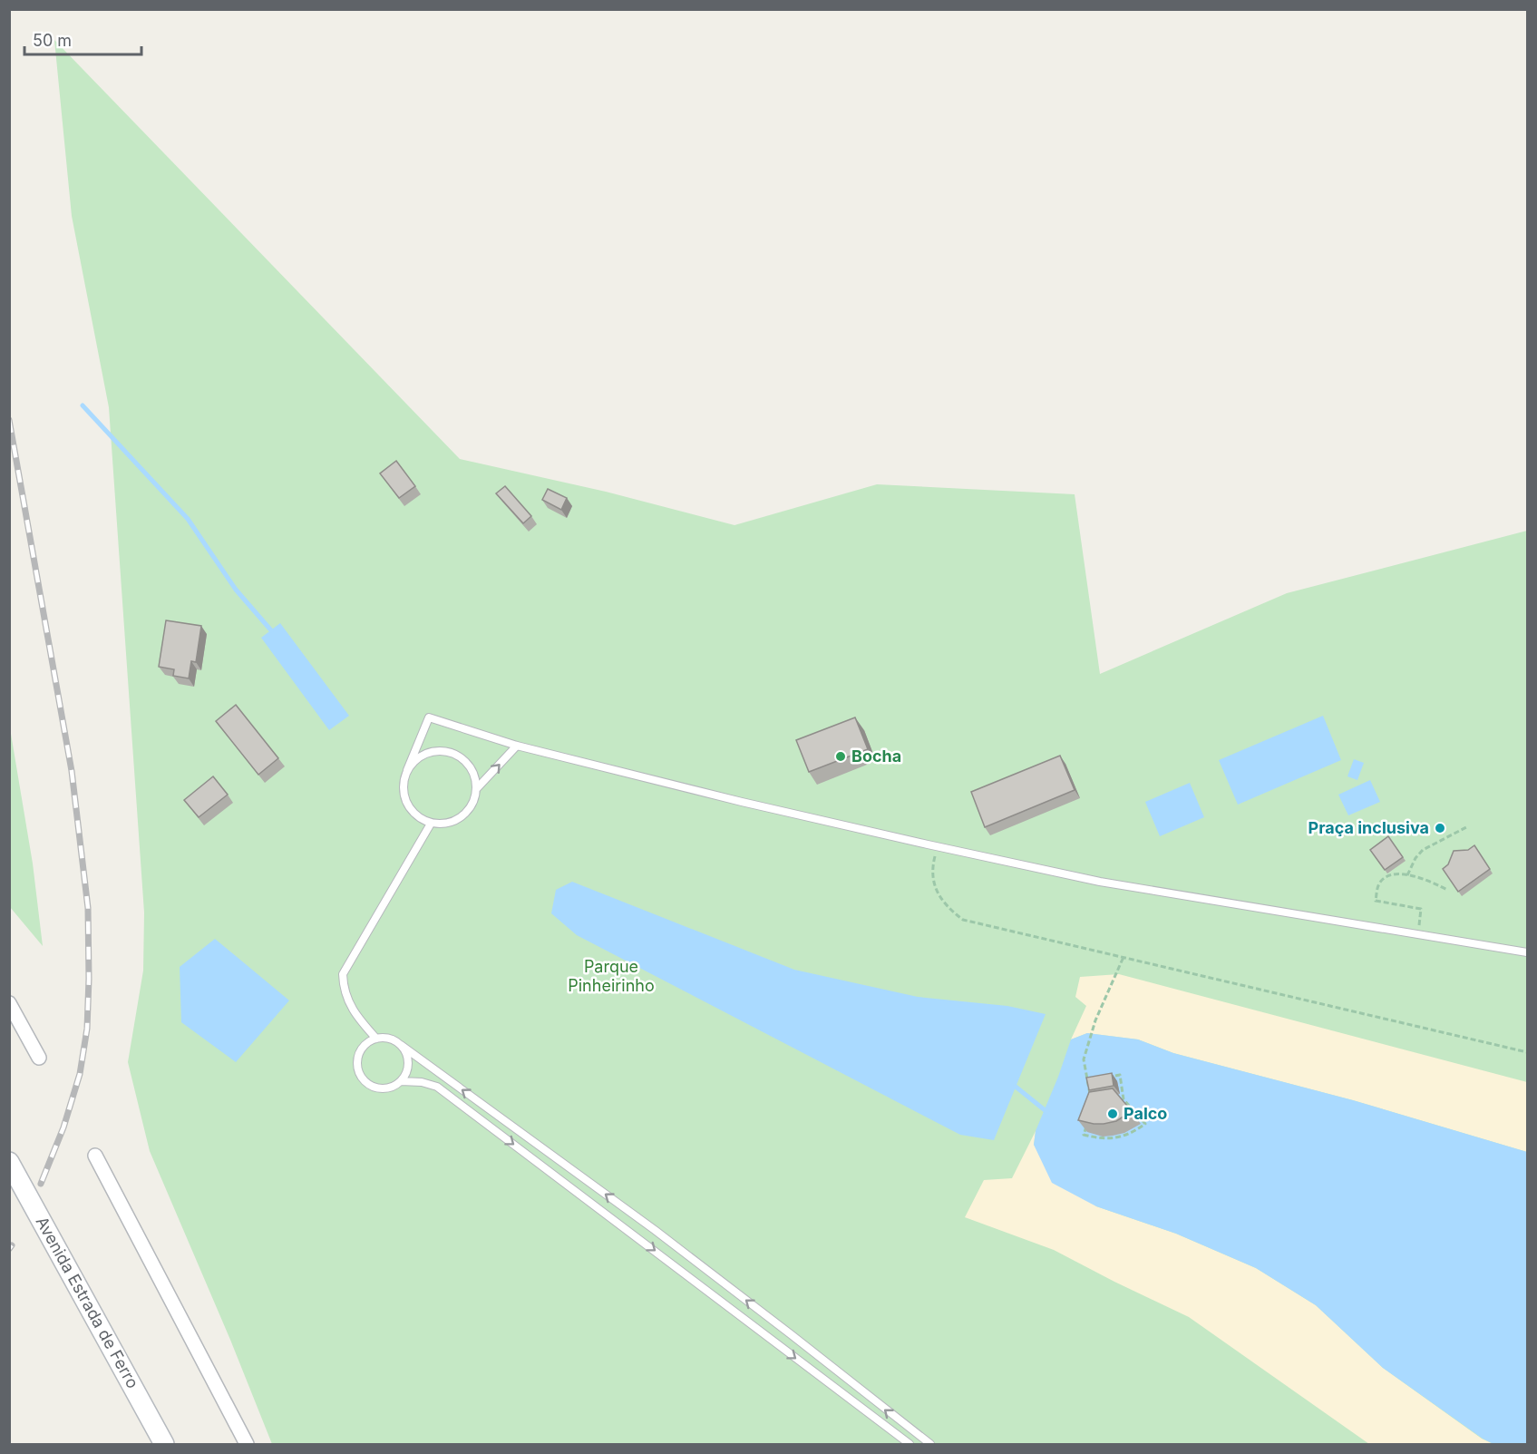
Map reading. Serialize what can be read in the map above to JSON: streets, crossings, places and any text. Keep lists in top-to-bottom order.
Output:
{
  "streets": {
    "main road": ["Avenida Estrada de Ferro"]
  },
  "parks": ["Parque Pinheirinho"],
  "places": ["Bocha", "Praça inclusiva", "Palco"],
  "scale_bar": "50 m"
}
